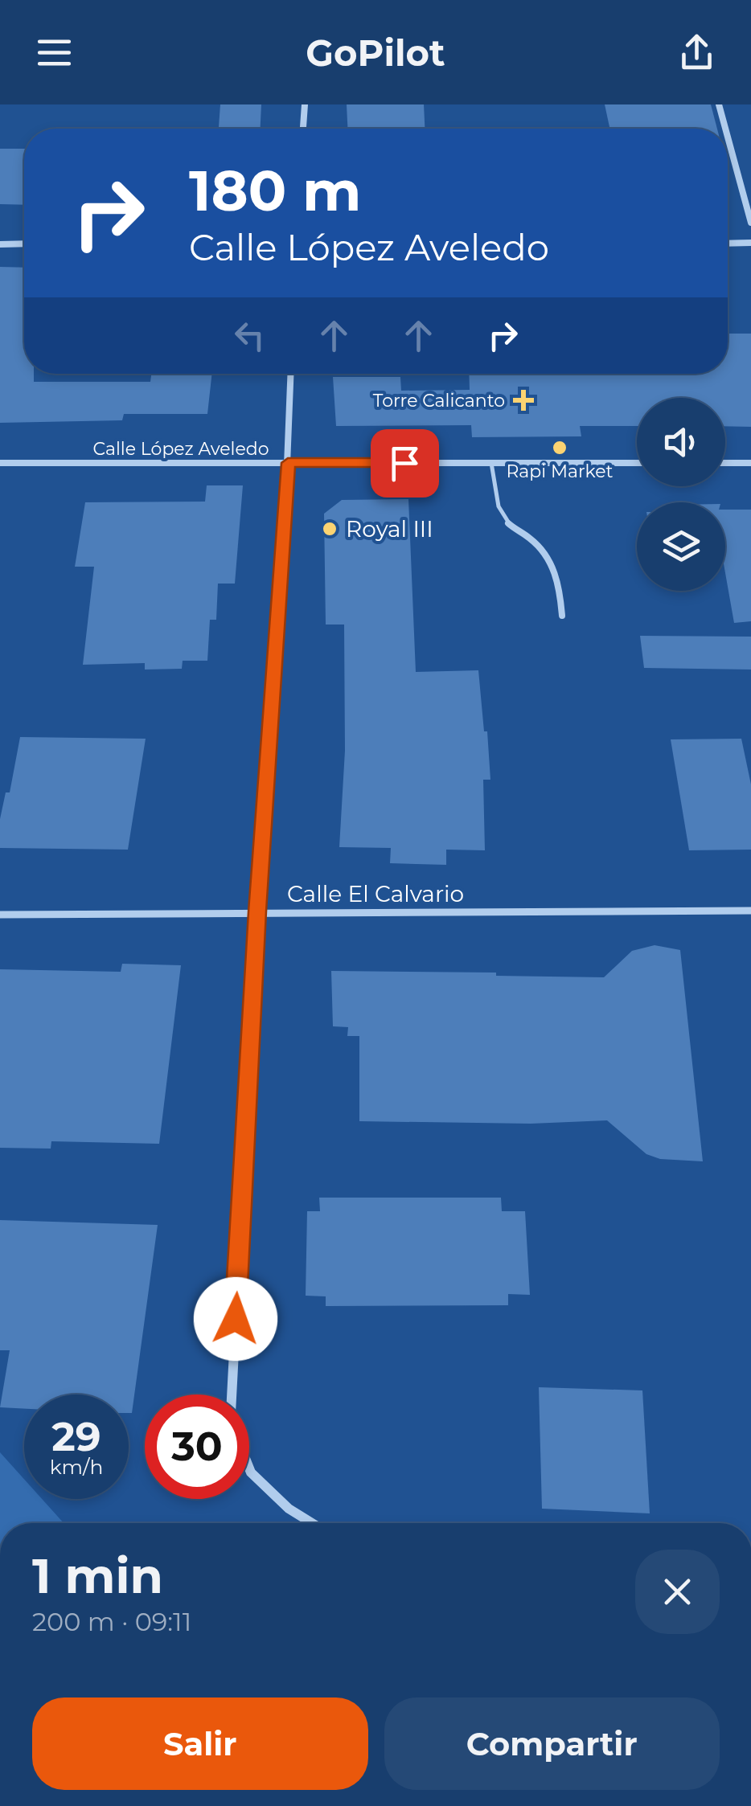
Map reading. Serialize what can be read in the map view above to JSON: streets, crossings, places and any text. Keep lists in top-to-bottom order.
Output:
{
  "streets": {
    "street": ["Calle López Aveledo", "Calle El Calvario"]
  },
  "places": {
    "health": ["Torre Calicanto"],
    "other": ["Rapi Market", "Royal III"]
  },
  "page": {
    "header": "GoPilot",
    "turn": ["180 m", "Calle López Aveledo"],
    "speed": "29 km/h",
    "limit": "30",
    "heading": ["1 min", "200 m · 09:11"],
    "buttons": ["Salir", "Compartir"]
  }
}
